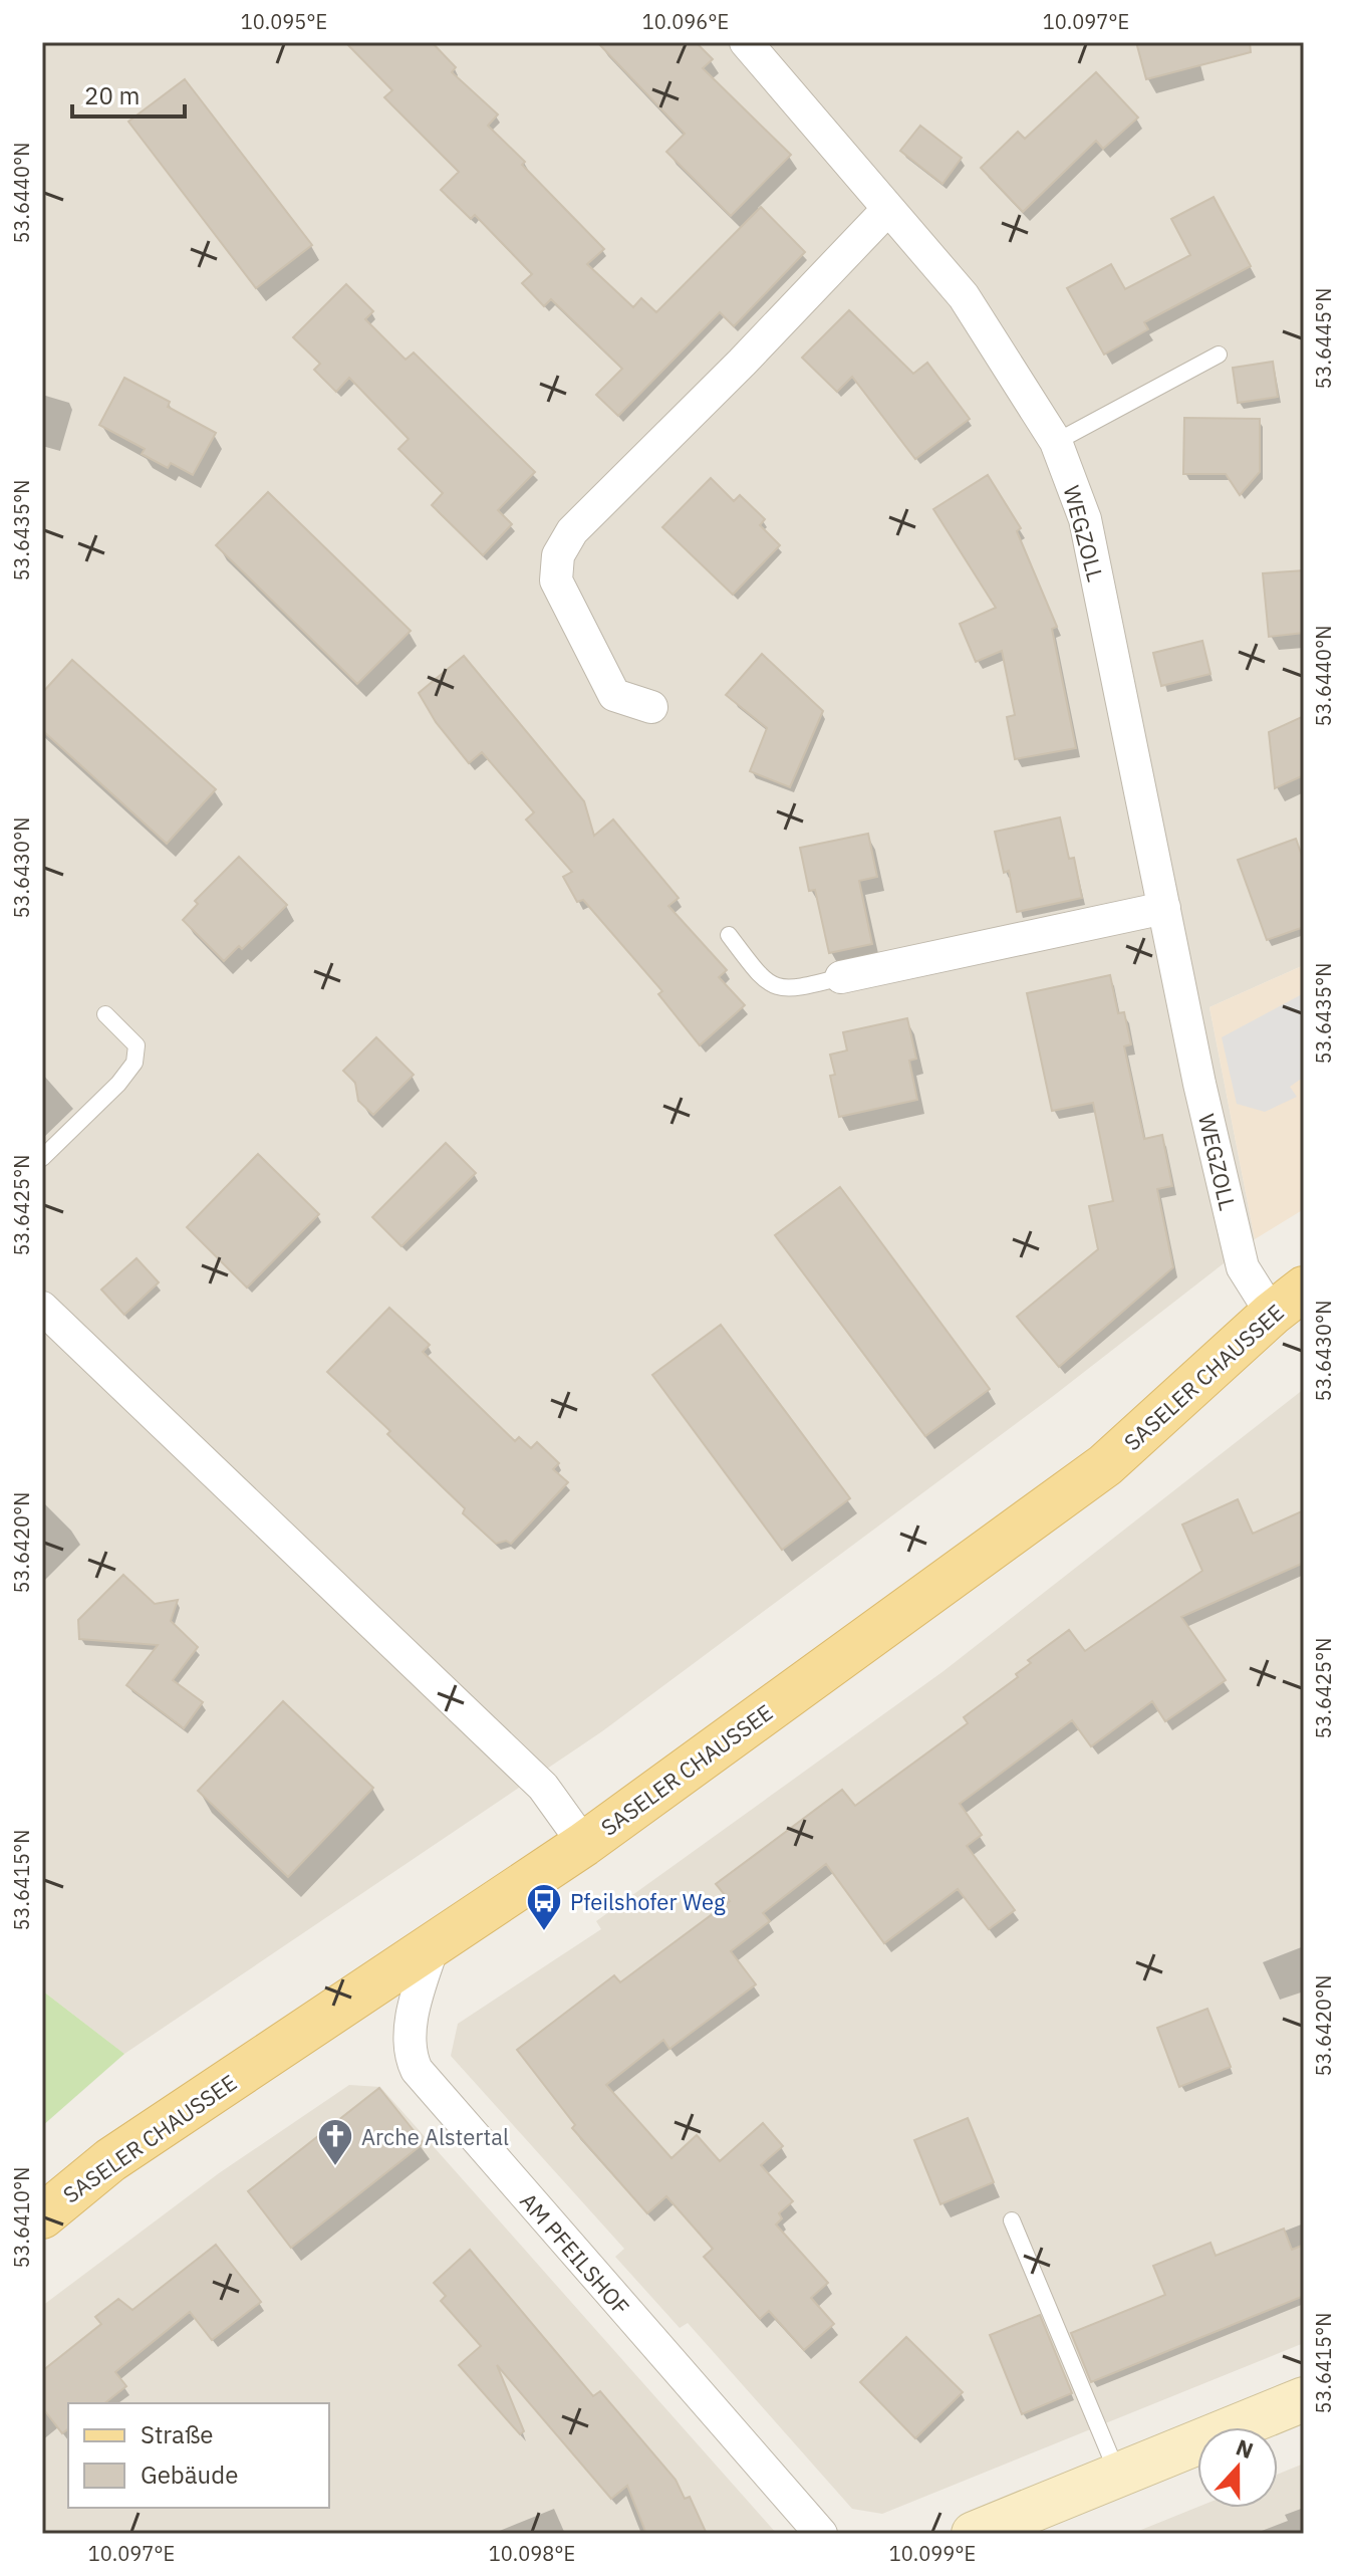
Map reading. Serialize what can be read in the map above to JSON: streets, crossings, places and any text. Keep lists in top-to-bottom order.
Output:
{
  "streets": {
    "main road": ["SASELER CHAUSSEE"],
    "street": ["WEGZOLL", "AM PFEILSHOF"]
  },
  "crossings": [
    ["WEGZOLL", "SASELER CHAUSSEE"],
    ["SASELER CHAUSSEE", "AM PFEILSHOF"]
  ],
  "places": {
    "bus stop": ["Pfeilshofer Weg"],
    "church": ["Arche Alstertal"]
  },
  "legend": ["Straße", "Gebäude"],
  "scale_bar": "20 m",
  "north": "top",
  "coordinates": [
    "10.095°E",
    "10.096°E",
    "10.097°E",
    "53.6440°N",
    "53.6445°N",
    "53.6435°N",
    "53.6430°N",
    "53.6425°N",
    "53.6420°N",
    "53.6415°N",
    "53.6410°N",
    "10.098°E",
    "10.099°E"
  ]
}
